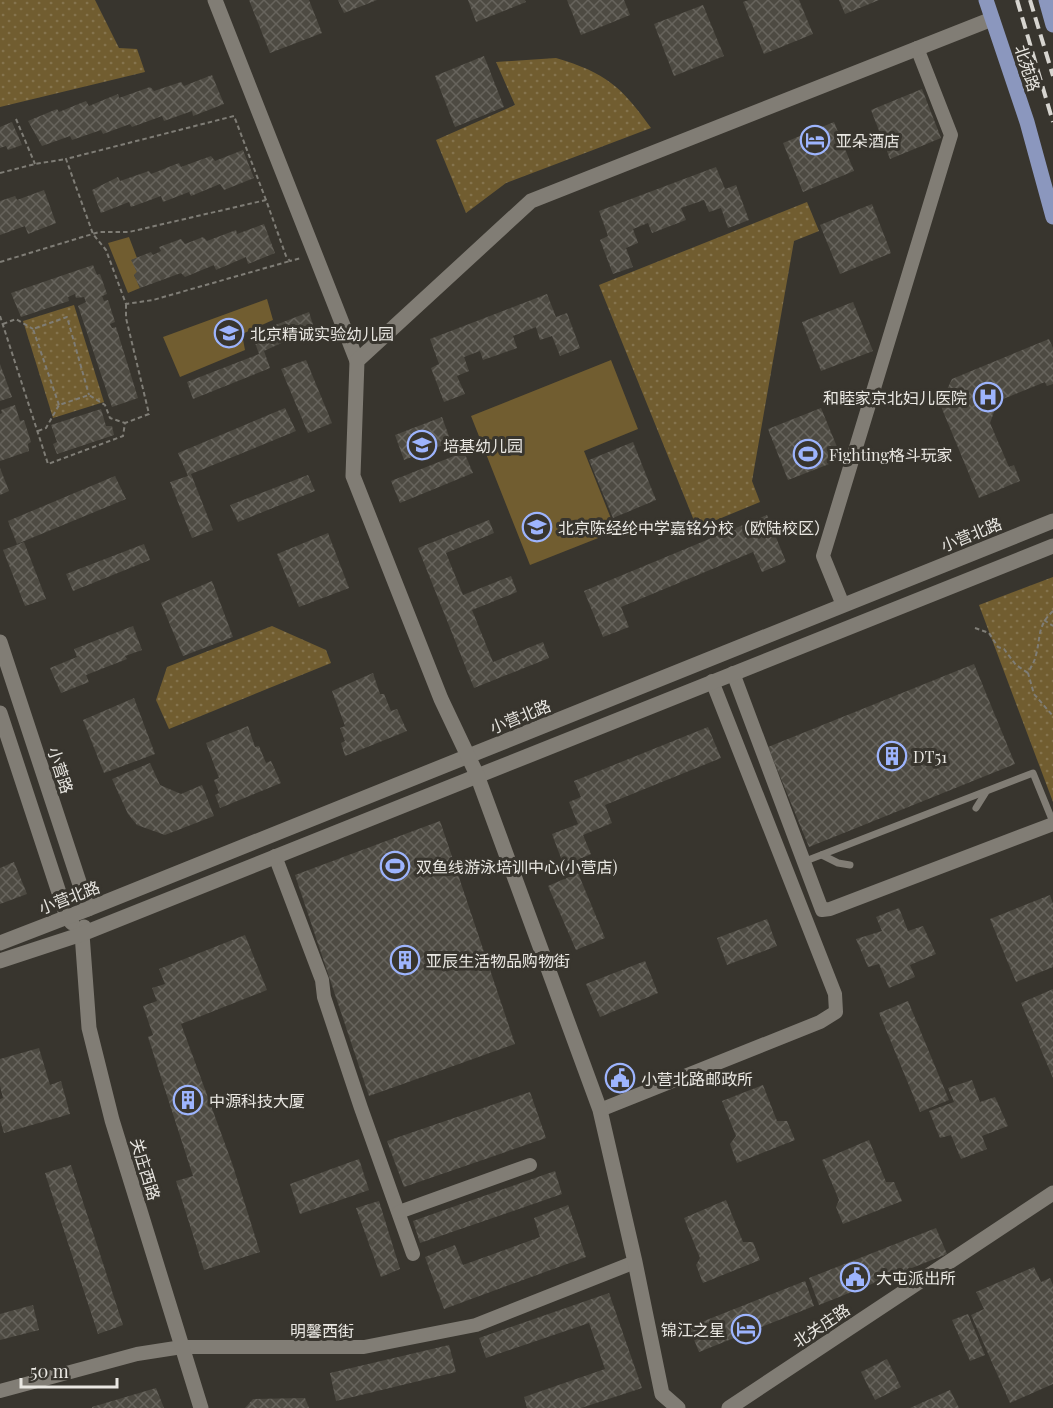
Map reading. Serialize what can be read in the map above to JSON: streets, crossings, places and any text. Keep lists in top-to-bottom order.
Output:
{
  "streets": {
    "main road": ["北苑路"],
    "street": [
      "小营北路",
      "小营路",
      "关庄西路",
      "北关庄路",
      "明馨西街"
    ]
  },
  "crossings": [
    ["小营北路", "小营路"],
    ["小营北路", "关庄西路"],
    ["小营路", "关庄西路"],
    ["关庄西路", "明馨西街"]
  ],
  "places": {
    "hotel": ["亚朵酒店", "锦江之星"],
    "school or university": ["北京精诚实验幼儿园", "培基幼儿园", "北京陈经纶中学嘉铭分校（欧陆校区）"],
    "hospital": ["和睦家京北妇儿医院"],
    "sports": ["Fighting格斗玩家", "双鱼线游泳培训中心(小营店)"],
    "building": ["DT51", "亚辰生活物品购物街", "中源科技大厦"],
    "public building": ["小营北路邮政所", "大屯派出所"]
  },
  "scale_bar": "50 m"
}
